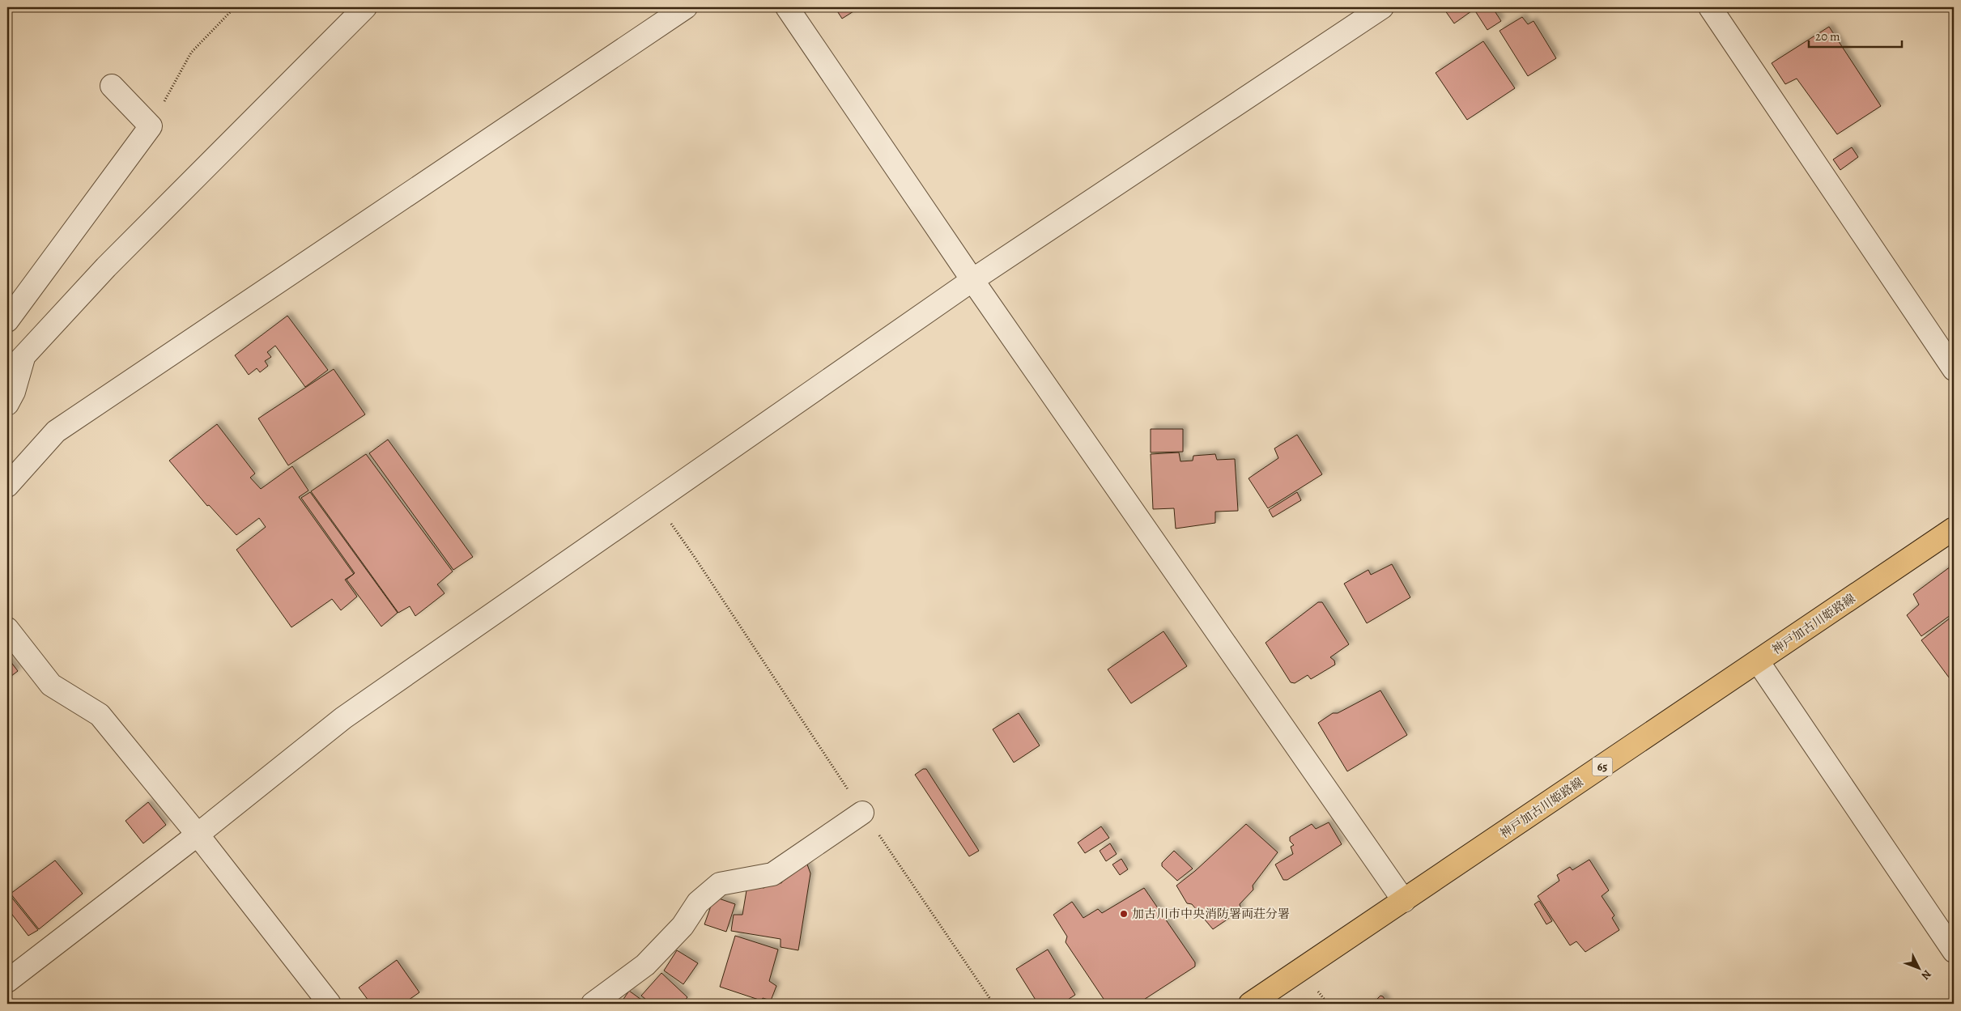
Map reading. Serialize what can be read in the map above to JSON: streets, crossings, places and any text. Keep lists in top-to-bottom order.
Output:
{
  "streets": {
    "main road": ["神戸加古川姫路線", "65"]
  },
  "places": ["加古川市中央消防署両荘分署"],
  "scale_bar": "20 m",
  "north": "bottom right"
}
